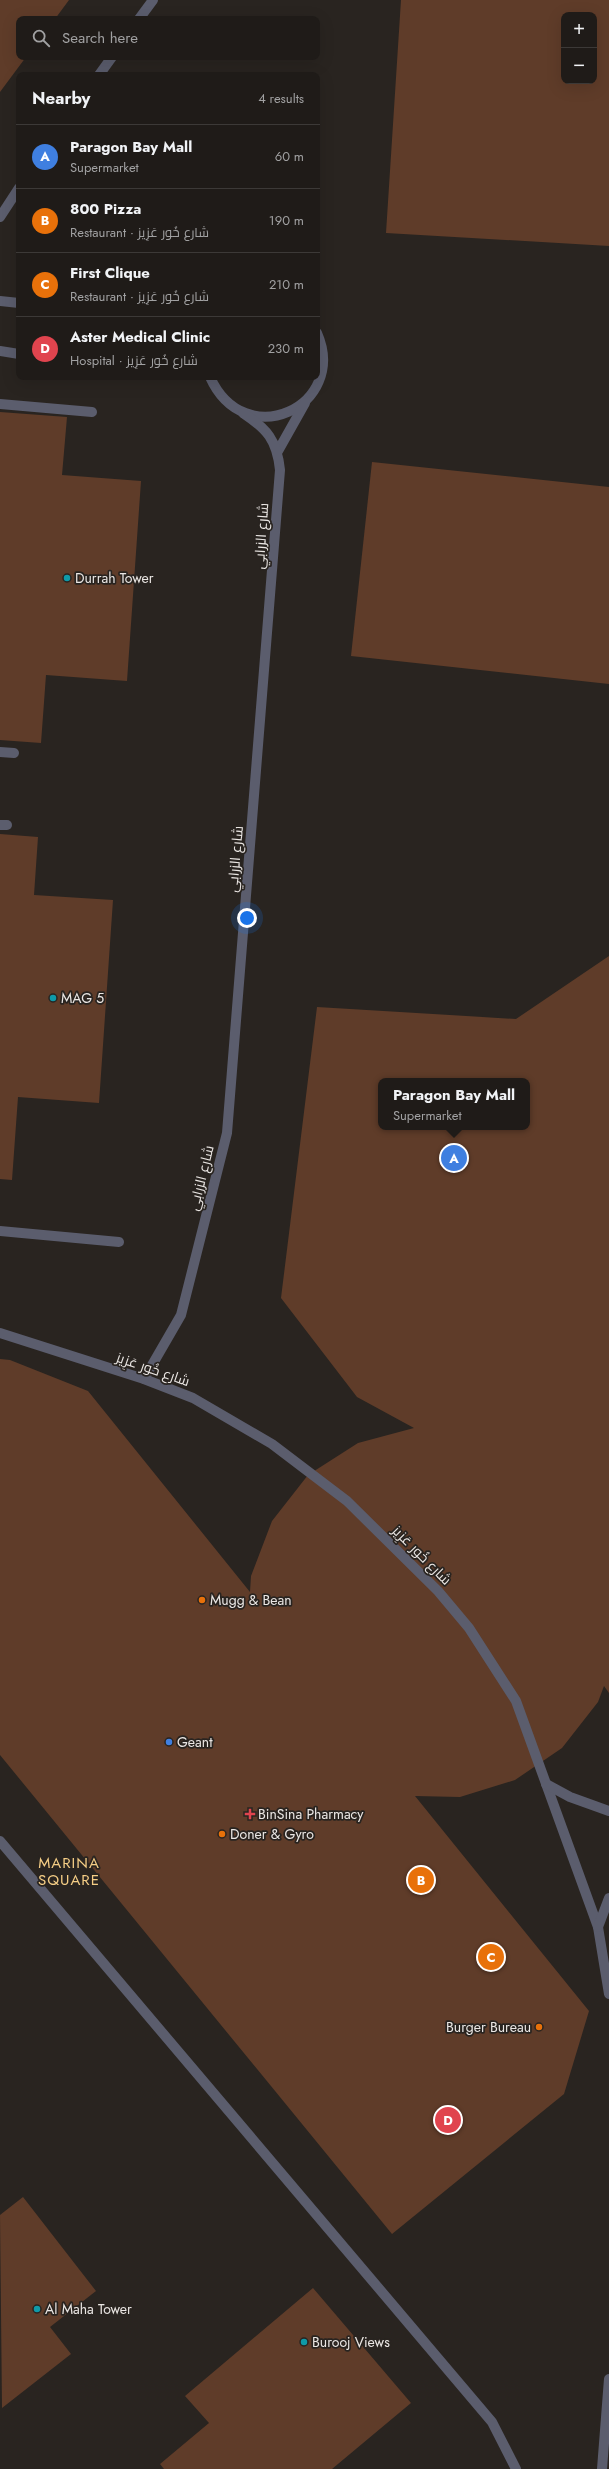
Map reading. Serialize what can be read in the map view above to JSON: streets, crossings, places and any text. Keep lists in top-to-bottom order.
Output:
{
  "streets": {
    "street": ["شارع الزرابي", "شارع خُور عَزِيز"]
  },
  "crossings": [
    ["شارع الزرابي", "شارع خُور عَزِيز"]
  ],
  "districts": ["MARINA SQUARE"],
  "places": {
    "other": [
      "Durrah Tower",
      "MAG 5",
      "Mugg & Bean",
      "Geant",
      "Doner & Gyro",
      "Burger Bureau",
      "Al Maha Tower",
      "Burooj Views"
    ],
    "health": ["BinSina Pharmacy"]
  },
  "page": {
    "map_buttons": ["+", "−"],
    "search": "Search here",
    "heading": ["Nearby", "4 results"],
    "list": [
      {
        "mark": "A",
        "name": "Paragon Bay Mall",
        "note": "Supermarket",
        "value": "60 m"
      },
      {
        "mark": "B",
        "name": "800 Pizza",
        "note": "Restaurant · شارع خُور عَزِيز",
        "value": "190 m"
      },
      {
        "mark": "C",
        "name": "First Clique",
        "note": "Restaurant · شارع خُور عَزِيز",
        "value": "210 m"
      },
      {
        "mark": "D",
        "name": "Aster Medical Clinic",
        "note": "Hospital · شارع خُور عَزِيز",
        "value": "230 m"
      }
    ],
    "popup": ["Paragon Bay Mall", "Supermarket"],
    "pins": [
      "A",
      "B",
      "C",
      "D"
    ]
  }
}
